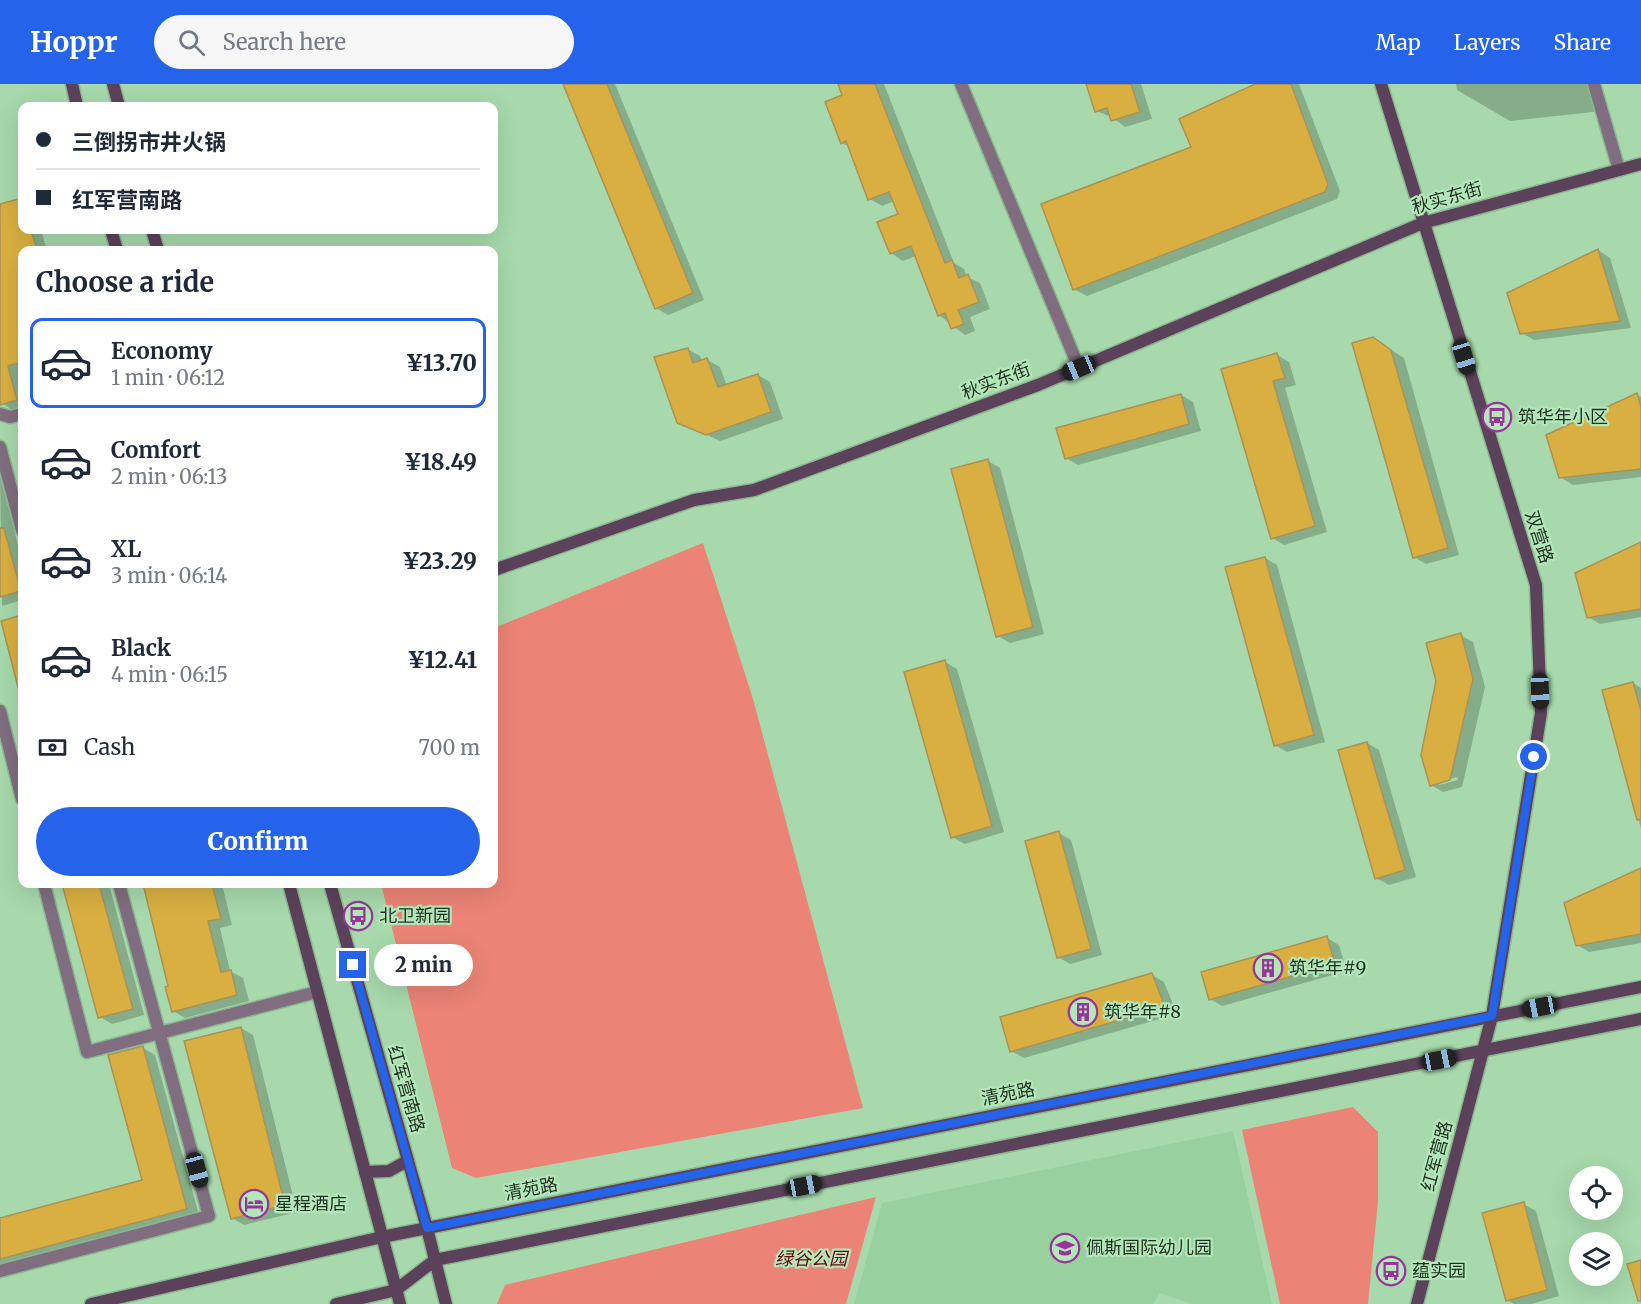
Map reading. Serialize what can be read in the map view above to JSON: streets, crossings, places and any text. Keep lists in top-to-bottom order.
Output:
{
  "streets": {
    "main road": [
      "秋实东街",
      "双营路",
      "红军营南路",
      "清苑路",
      "红军营路"
    ]
  },
  "crossings": [
    ["秋实东街", "双营路"],
    ["双营路", "清苑路"],
    ["双营路", "红军营路"],
    ["红军营南路", "清苑路"],
    ["清苑路", "红军营路"]
  ],
  "parks": ["绿谷公园"],
  "places": {
    "bus stop": ["筑华年小区", "北卫新园", "蕴实园"],
    "building": ["筑华年#9", "筑华年#8"],
    "hotel": ["星程酒店"],
    "school or university": ["佩斯国际幼儿园"]
  },
  "page": {
    "header": "Hoppr",
    "search": "Search here",
    "nav": ["Map", "Layers", "Share"],
    "banner": ["三倒拐市井火锅", "红军营南路"],
    "heading": "Choose a ride",
    "list": [
      {
        "name": "Economy",
        "note": "1 min · 06:12",
        "value": "¥13.70"
      },
      {
        "name": "Comfort",
        "note": "2 min · 06:13",
        "value": "¥18.49"
      },
      {
        "name": "XL",
        "note": "3 min · 06:14",
        "value": "¥23.29"
      },
      {
        "name": "Black",
        "note": "4 min · 06:15",
        "value": "¥12.41"
      }
    ],
    "pay": ["Cash", "700 m"],
    "buttons": "Confirm",
    "bubble": "2 min"
  }
}
